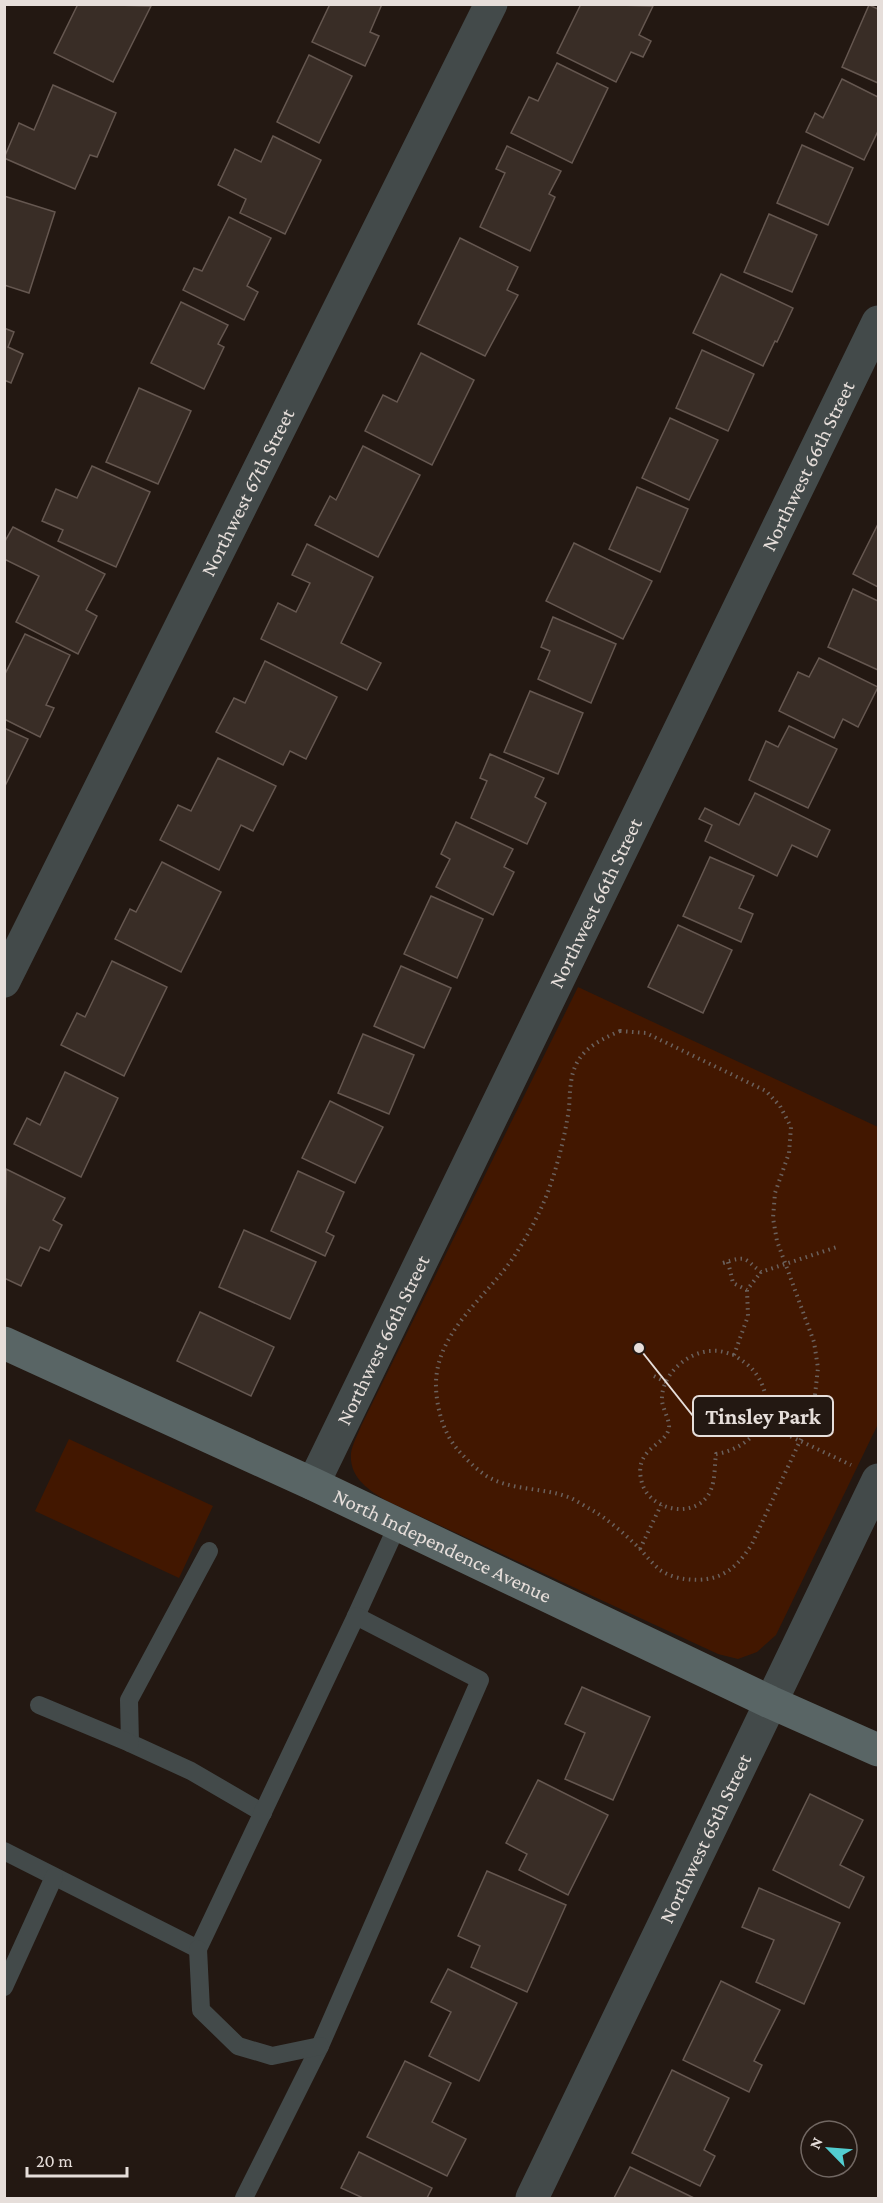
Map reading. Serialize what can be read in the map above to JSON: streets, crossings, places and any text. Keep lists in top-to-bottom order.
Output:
{
  "streets": {
    "street": [
      "Northwest 66th Street",
      "Northwest 67th Street",
      "North Independence Avenue",
      "Northwest 65th Street"
    ]
  },
  "crossings": [
    ["Northwest 66th Street", "North Independence Avenue"],
    ["North Independence Avenue", "Northwest 65th Street"]
  ],
  "places": ["Tinsley Park"],
  "scale_bar": "20 m",
  "north": "top left"
}
